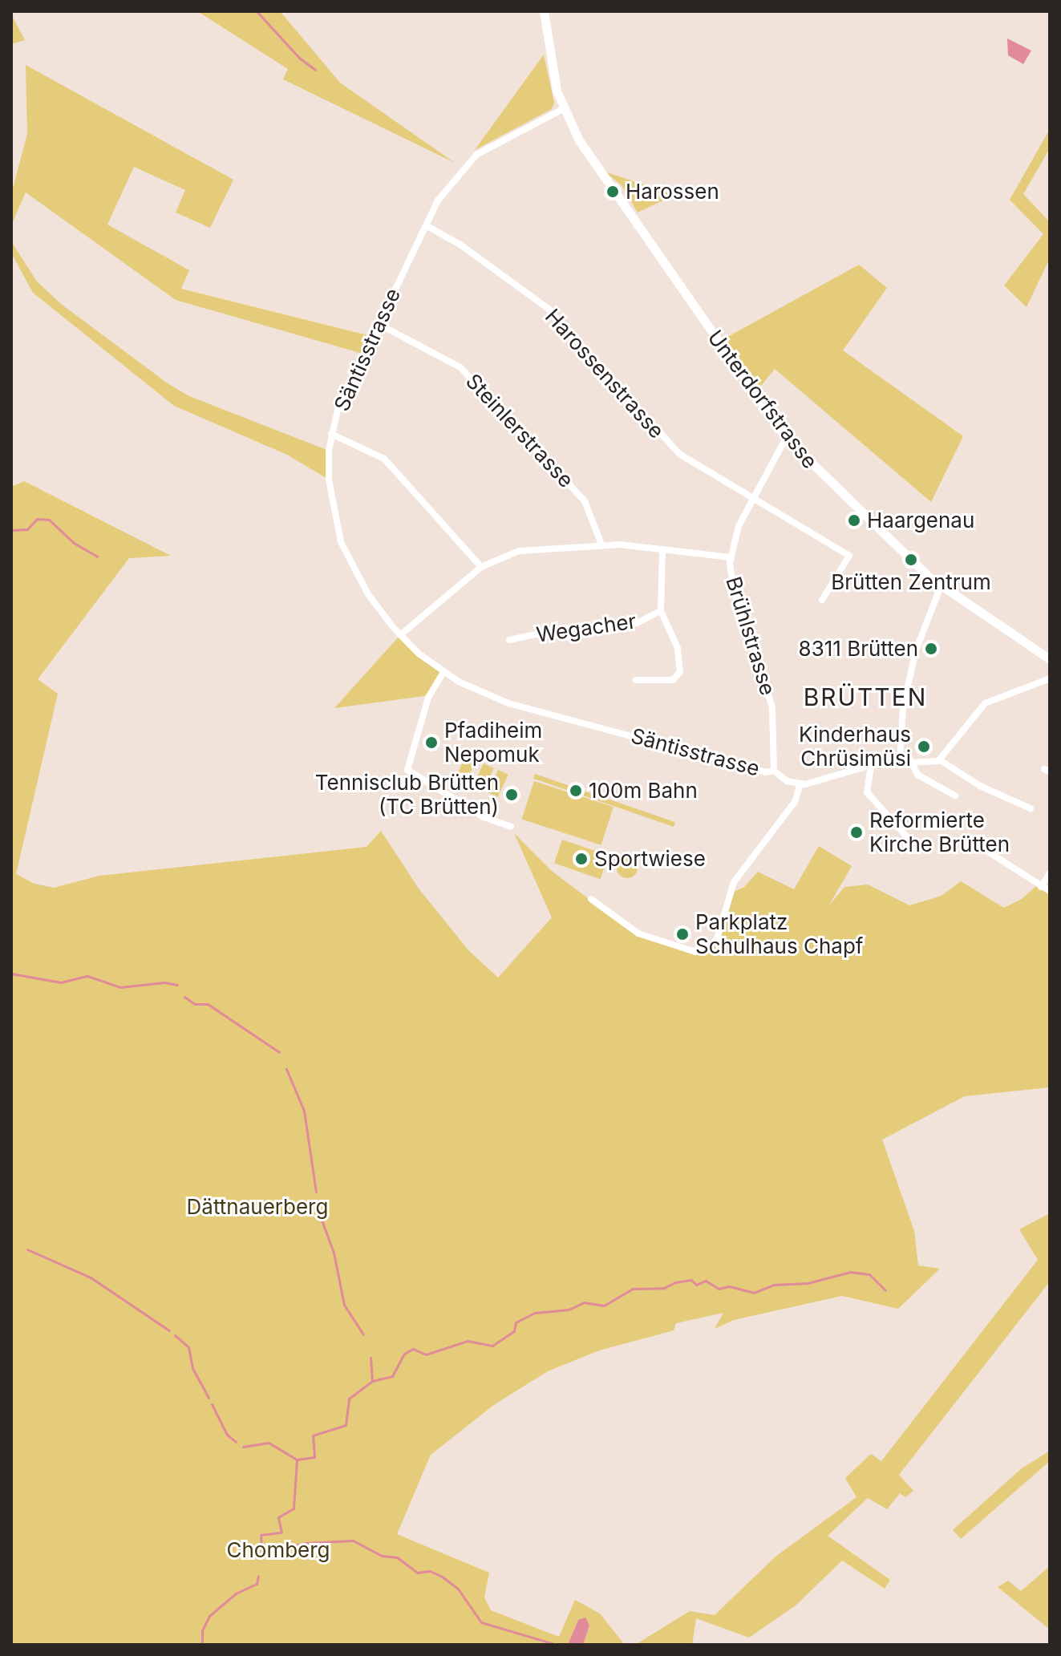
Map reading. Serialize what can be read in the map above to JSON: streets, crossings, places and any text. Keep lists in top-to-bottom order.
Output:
{
  "streets": {
    "street": [
      "Säntisstrasse",
      "Harossenstrasse",
      "Unterdorfstrasse",
      "Steinlerstrasse",
      "Wegacher",
      "Brühlstrasse"
    ]
  },
  "crossings": [
    ["Säntisstrasse", "Harossenstrasse"],
    ["Säntisstrasse", "Unterdorfstrasse"],
    ["Säntisstrasse", "Steinlerstrasse"],
    ["Säntisstrasse", "Brühlstrasse"],
    ["Harossenstrasse", "Brühlstrasse"],
    ["Unterdorfstrasse", "Brühlstrasse"]
  ],
  "districts": ["BRÜTTEN"],
  "parks": ["Dättnauerberg", "Chomberg"],
  "places": [
    "Harossen",
    "Haargenau",
    "Brütten Zentrum",
    "8311 Brütten",
    "Pfadiheim Nepomuk",
    "Kinderhaus Chrüsimüsi",
    "100m Bahn",
    "Tennisclub Brütten (TC Brütten)",
    "Reformierte Kirche Brütten",
    "Sportwiese",
    "Parkplatz Schulhaus Chapf"
  ]
}
